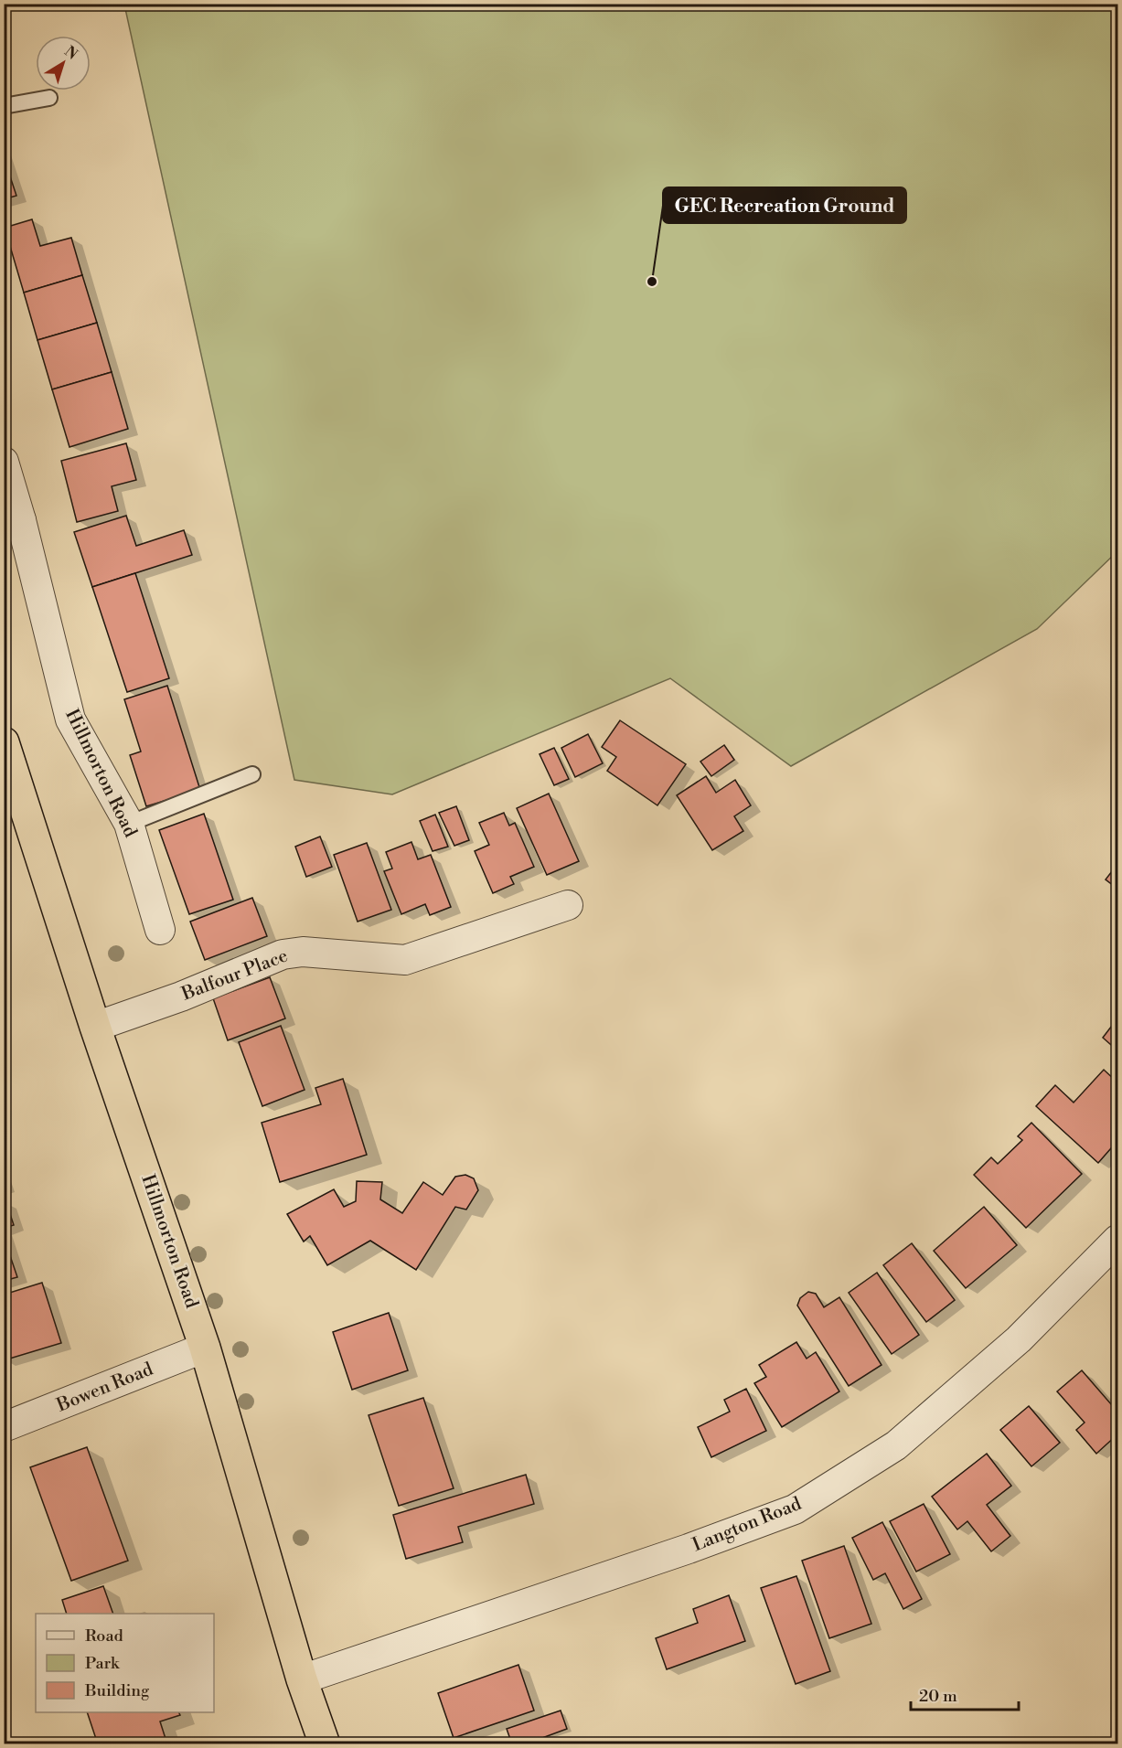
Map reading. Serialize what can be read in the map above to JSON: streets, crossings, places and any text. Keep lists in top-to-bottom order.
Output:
{
  "streets": {
    "highway": ["Hillmorton Road"],
    "street": ["Balfour Place", "Bowen Road", "Langton Road"]
  },
  "crossings": [
    ["Hillmorton Road", "Balfour Place"],
    ["Hillmorton Road", "Bowen Road"],
    ["Hillmorton Road", "Langton Road"]
  ],
  "places": ["GEC Recreation Ground"],
  "legend": ["Road", "Park", "Building"],
  "scale_bar": "20 m",
  "north": "top right"
}
